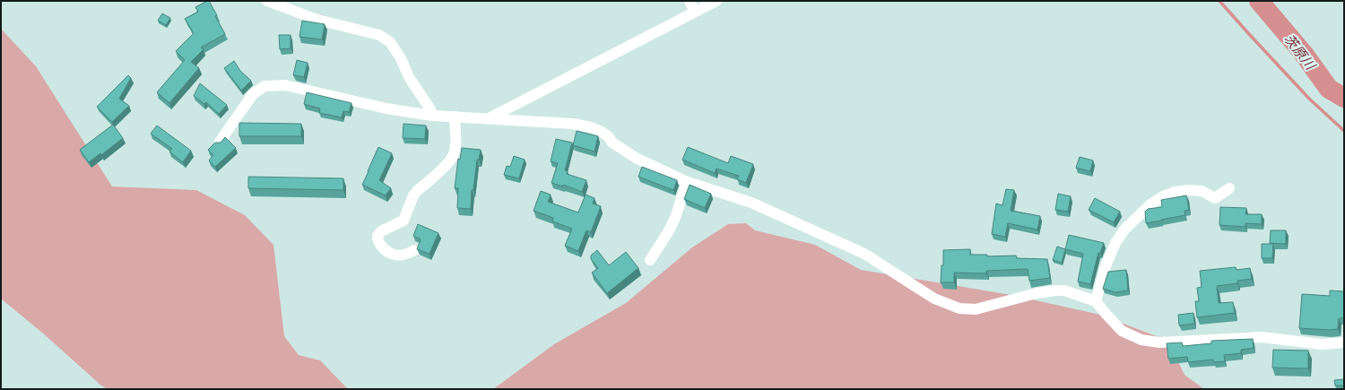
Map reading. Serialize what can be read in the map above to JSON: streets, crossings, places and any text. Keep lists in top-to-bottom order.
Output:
{
  "water": ["茨原川"]
}
